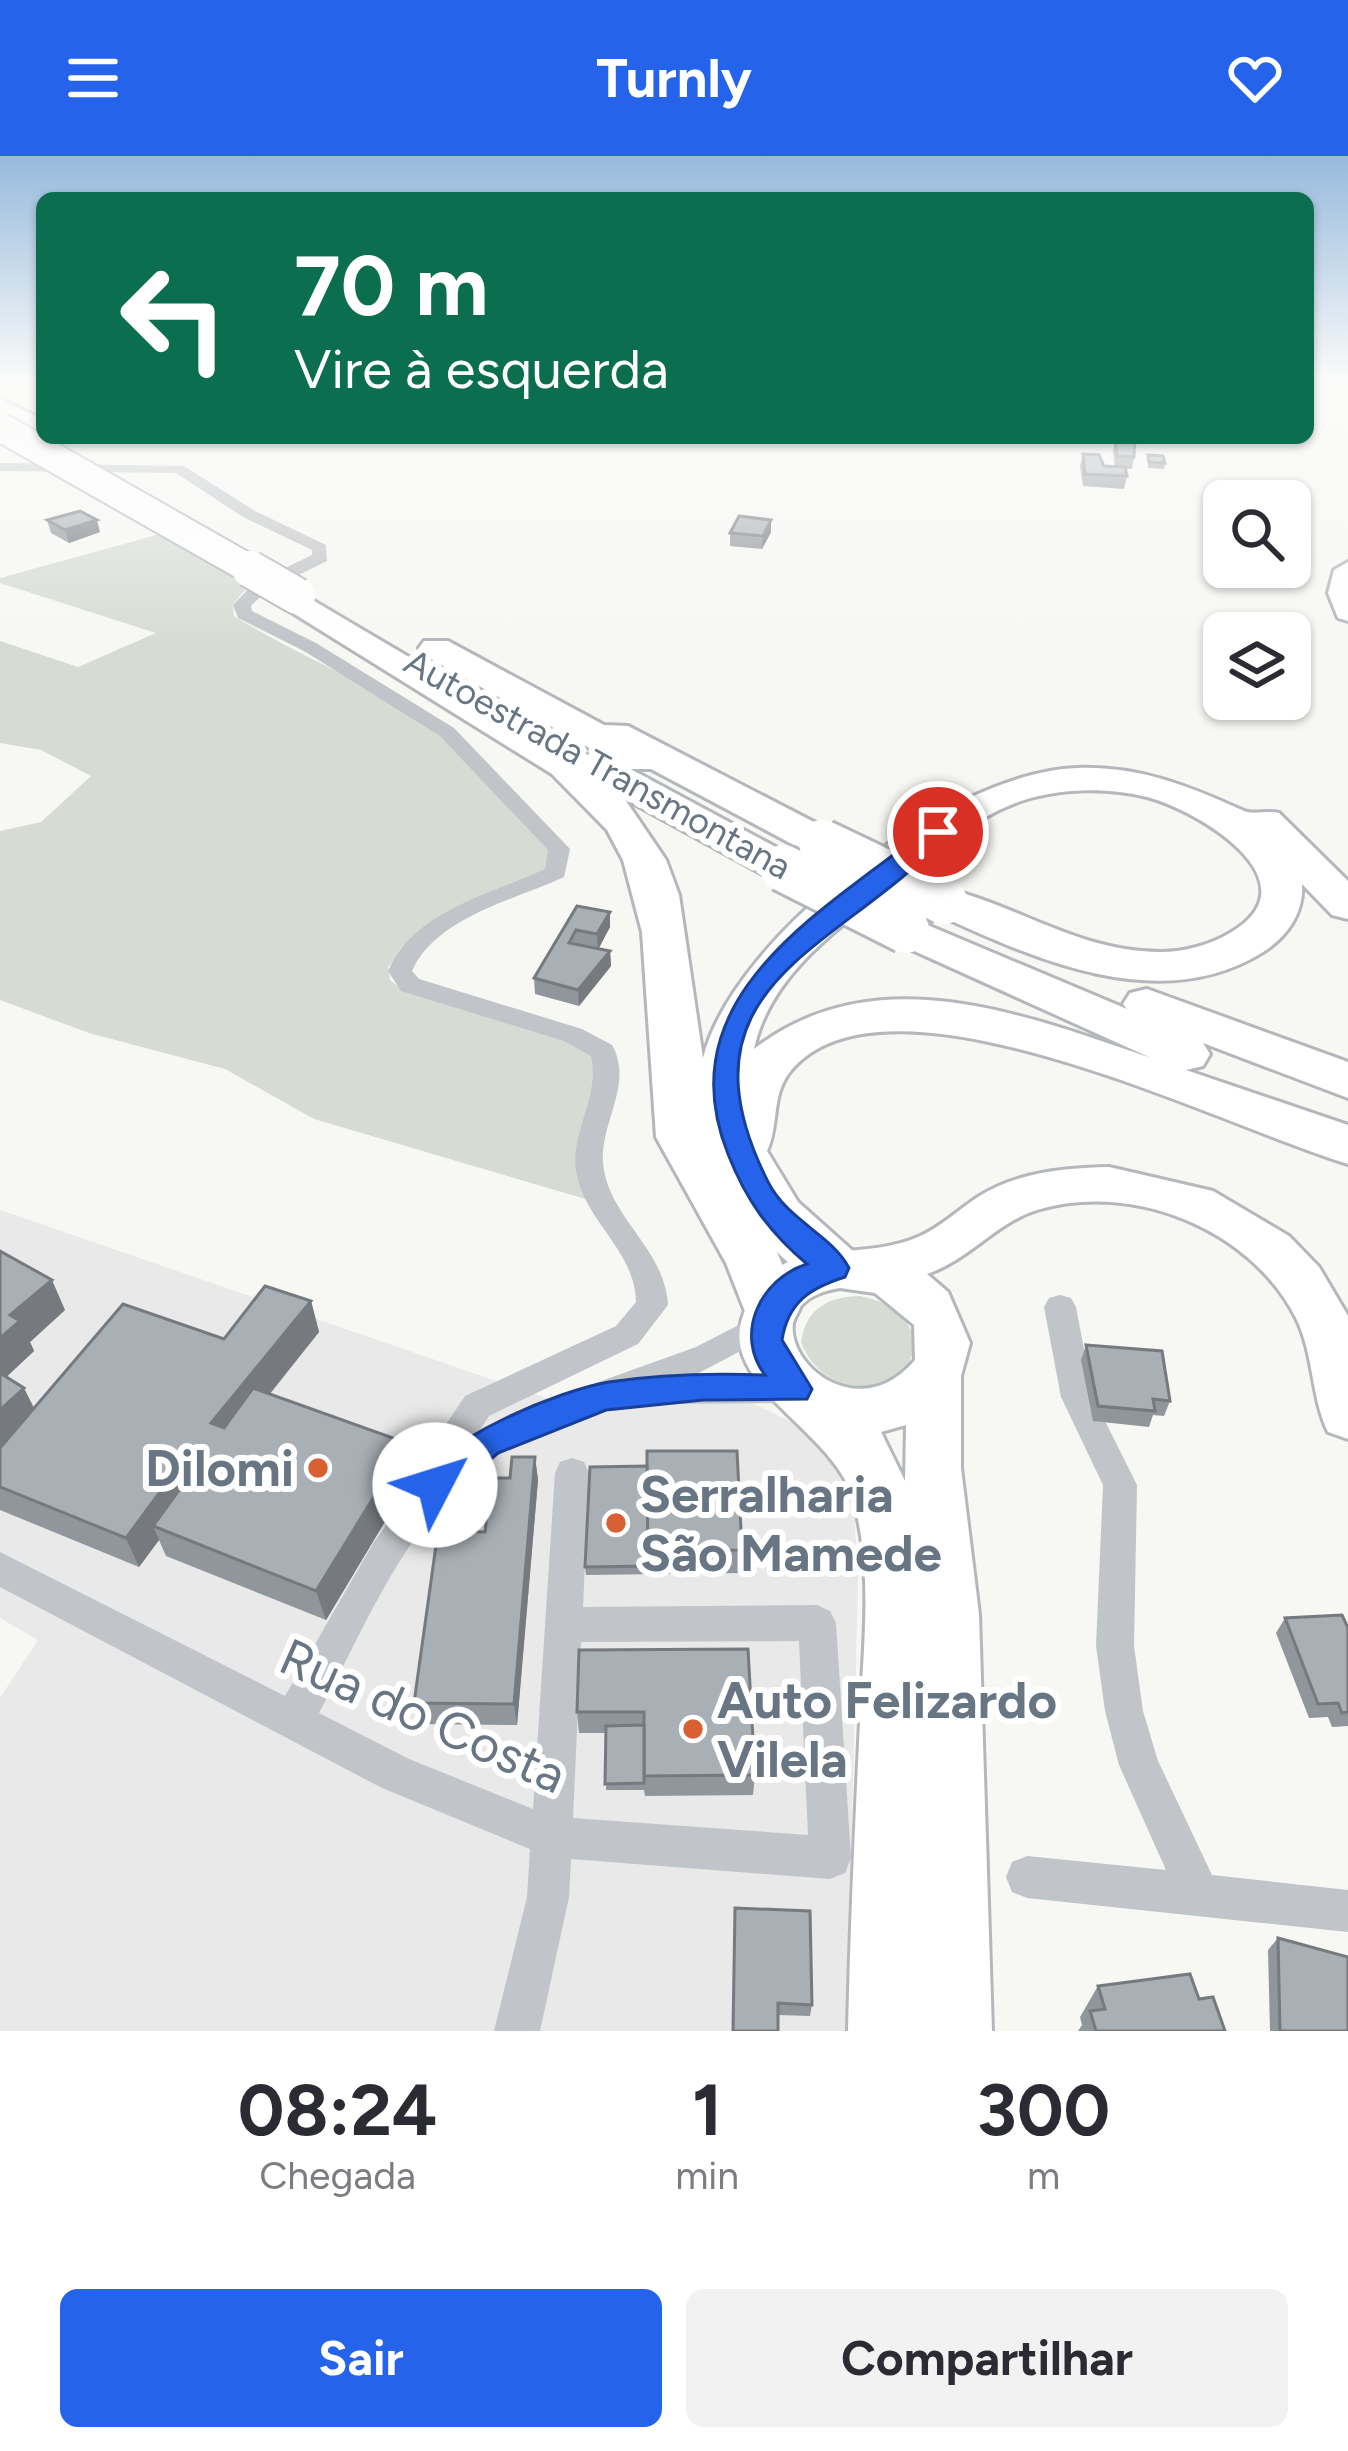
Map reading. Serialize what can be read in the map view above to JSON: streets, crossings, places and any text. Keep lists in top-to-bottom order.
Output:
{
  "streets": {
    "highway": ["Autoestrada Transmontana"],
    "street": ["Rua do Costa"]
  },
  "places": ["Dilomi", "Serralharia São Mamede", "Auto Felizardo Vilela"],
  "page": {
    "header": "Turnly",
    "turn": ["70 m", "Vire à esquerda"],
    "eta": [
      "08:24",
      "Chegada",
      "1",
      "min",
      "300",
      "m"
    ],
    "buttons": ["Sair", "Compartilhar"]
  }
}
